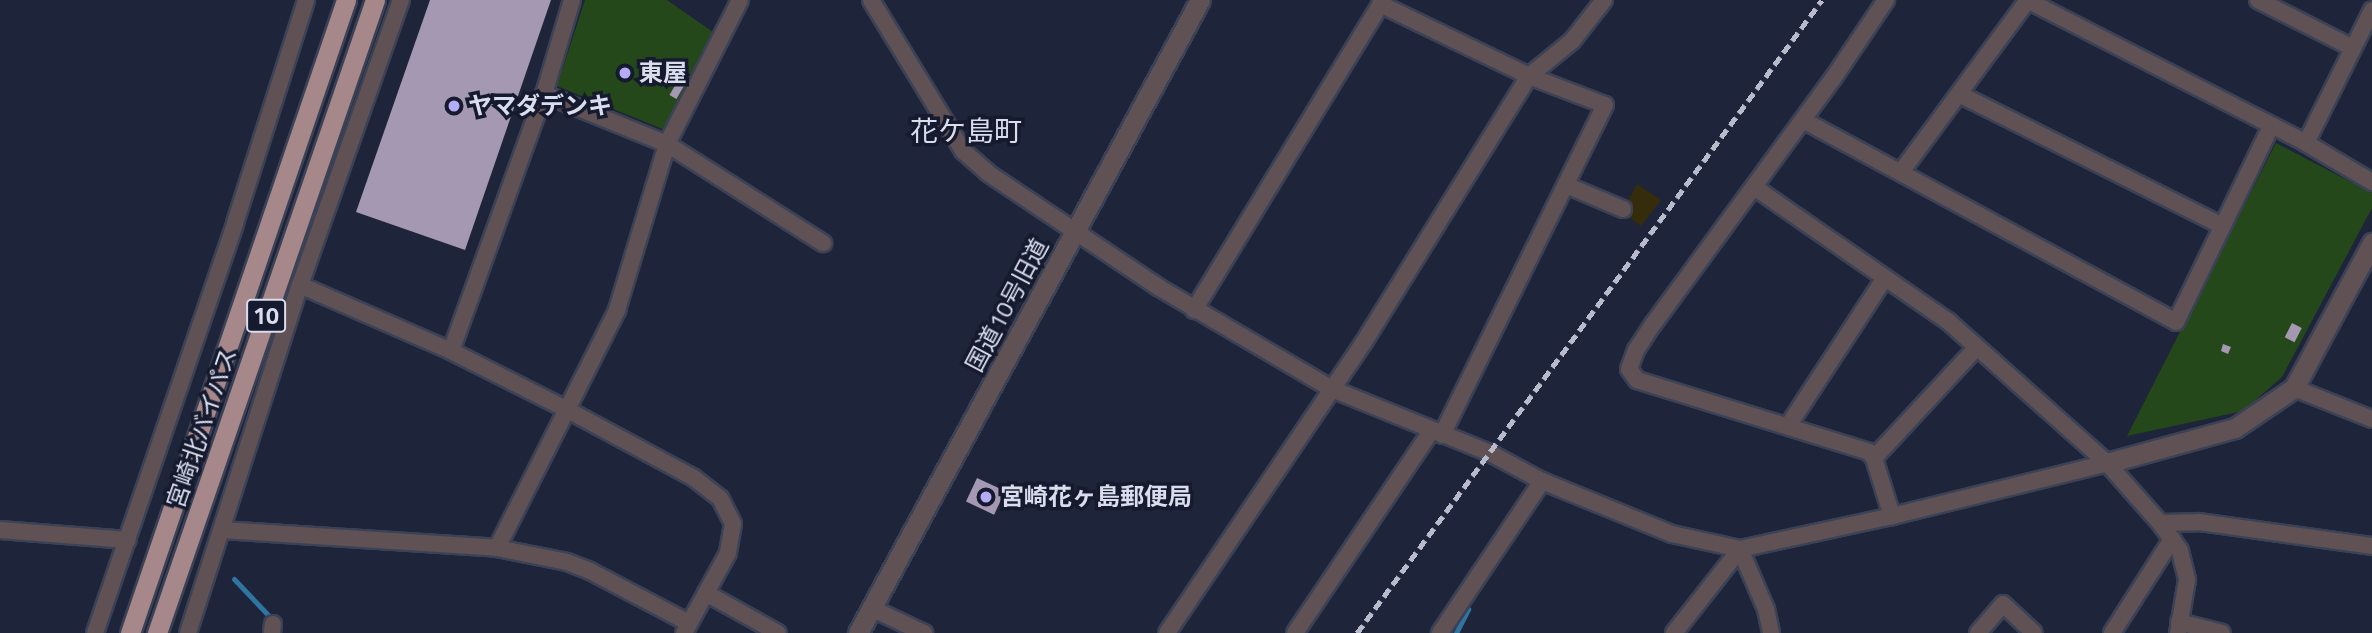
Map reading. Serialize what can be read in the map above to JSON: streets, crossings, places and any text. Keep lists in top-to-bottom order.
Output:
{
  "streets": {
    "highway": ["10", "宮崎北バイパス"],
    "street": ["国道10号旧道"]
  },
  "districts": ["花ケ島町"],
  "places": ["東屋", "ヤマダデンキ", "宮崎花ヶ島郵便局"]
}
